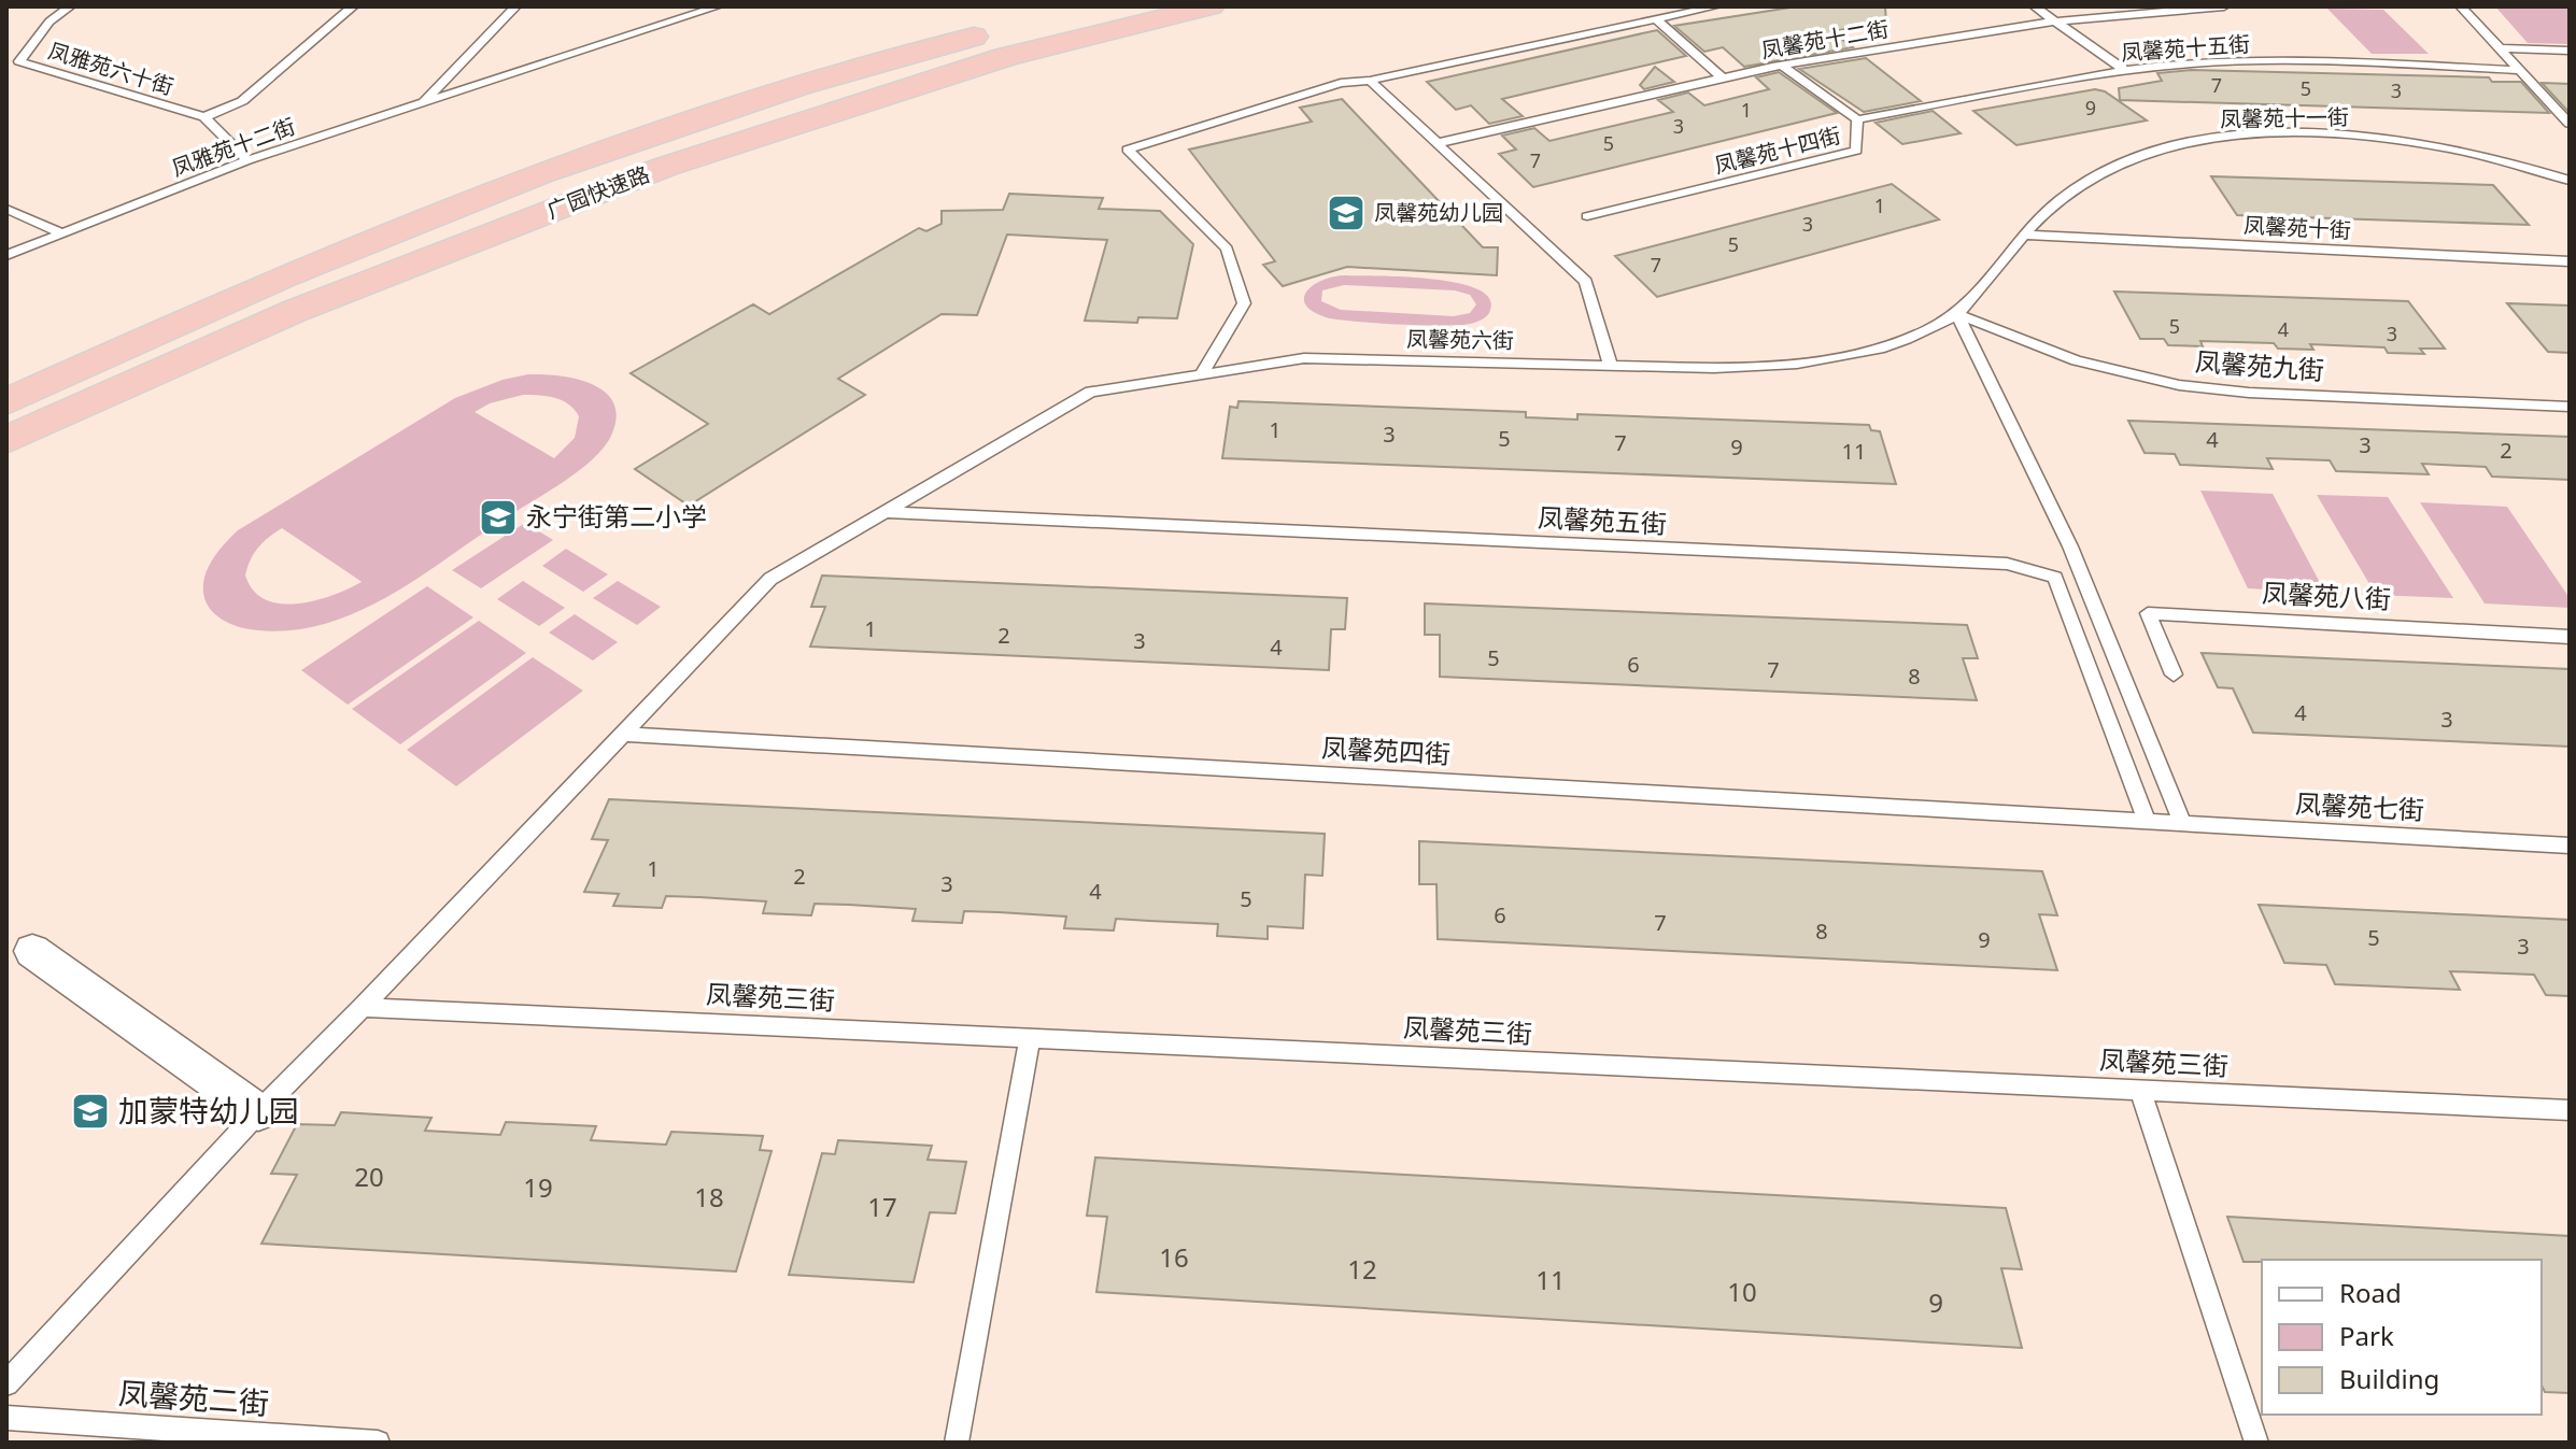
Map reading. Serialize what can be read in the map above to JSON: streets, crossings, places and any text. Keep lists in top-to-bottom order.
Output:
{
  "streets": {
    "highway": ["广园快速路"],
    "lane": [
      "凤馨苑十二街",
      "凤馨苑十五街",
      "凤雅苑六十街",
      "凤馨苑十一街",
      "凤雅苑十二街",
      "凤馨苑十四街",
      "凤馨苑十街",
      "凤馨苑六街",
      "凤馨苑九街",
      "凤馨苑五街",
      "凤馨苑八街",
      "凤馨苑四街",
      "凤馨苑七街",
      "凤馨苑三街",
      "凤馨苑二街"
    ]
  },
  "crossings": [
    ["凤馨苑十二街", "凤馨苑十四街"],
    ["凤馨苑十五街", "凤馨苑十四街"],
    ["凤雅苑六十街", "凤雅苑十二街"],
    ["凤馨苑十一街", "凤馨苑十街"],
    ["凤馨苑十一街", "凤馨苑六街"],
    ["凤馨苑十街", "凤馨苑六街"],
    ["凤馨苑六街", "凤馨苑九街"],
    ["凤馨苑六街", "凤馨苑五街"],
    ["凤馨苑六街", "凤馨苑四街"],
    ["凤馨苑六街", "凤馨苑三街"],
    ["凤馨苑五街", "凤馨苑四街"],
    ["凤馨苑五街", "凤馨苑七街"],
    ["凤馨苑四街", "凤馨苑七街"]
  ],
  "places": {
    "school or university": ["凤馨苑幼儿园", "永宁街第二小学", "加蒙特幼儿园"]
  },
  "house_numbers": [
    "7",
    "5",
    "3",
    "9",
    "1",
    "3",
    "5",
    "7",
    "1",
    "3",
    "5",
    "7",
    "5",
    "4",
    "3",
    "1",
    "3",
    "5",
    "4",
    "7",
    "3",
    "9",
    "2",
    "11",
    "1",
    "2",
    "3",
    "4",
    "5",
    "6",
    "7",
    "8",
    "4",
    "3",
    "1",
    "2",
    "3",
    "4",
    "5",
    "6",
    "7",
    "8",
    "5",
    "9",
    "3",
    "20",
    "19",
    "18",
    "17",
    "16",
    "12",
    "11",
    "10",
    "9"
  ],
  "legend": ["Road", "Park", "Building"]
}
